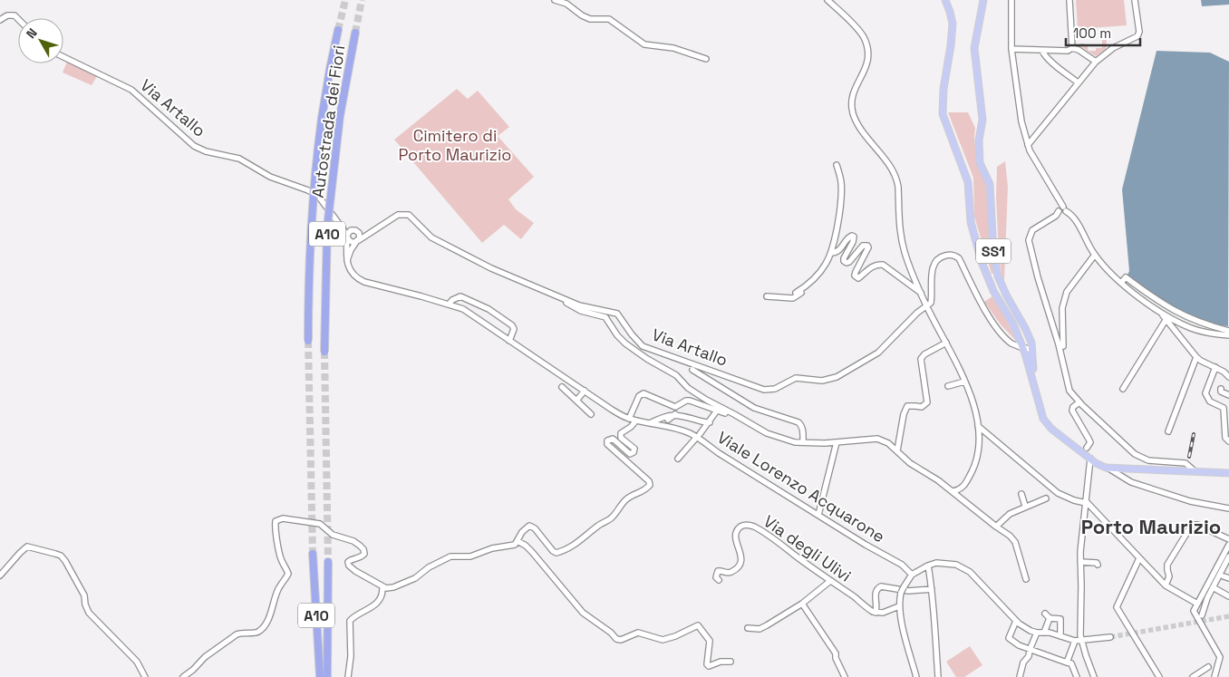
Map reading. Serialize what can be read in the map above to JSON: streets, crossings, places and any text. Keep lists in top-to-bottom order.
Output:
{
  "streets": {
    "highway": ["Autostrada dei Fiori", "A10"],
    "main road": ["SS1"],
    "street": ["Via Artallo", "Viale Lorenzo Acquarone", "Via degli Ulivi"]
  },
  "districts": ["Porto Maurizio"],
  "parks": ["Cimitero di Porto Maurizio"],
  "scale_bar": "100 m",
  "north": "top left"
}
